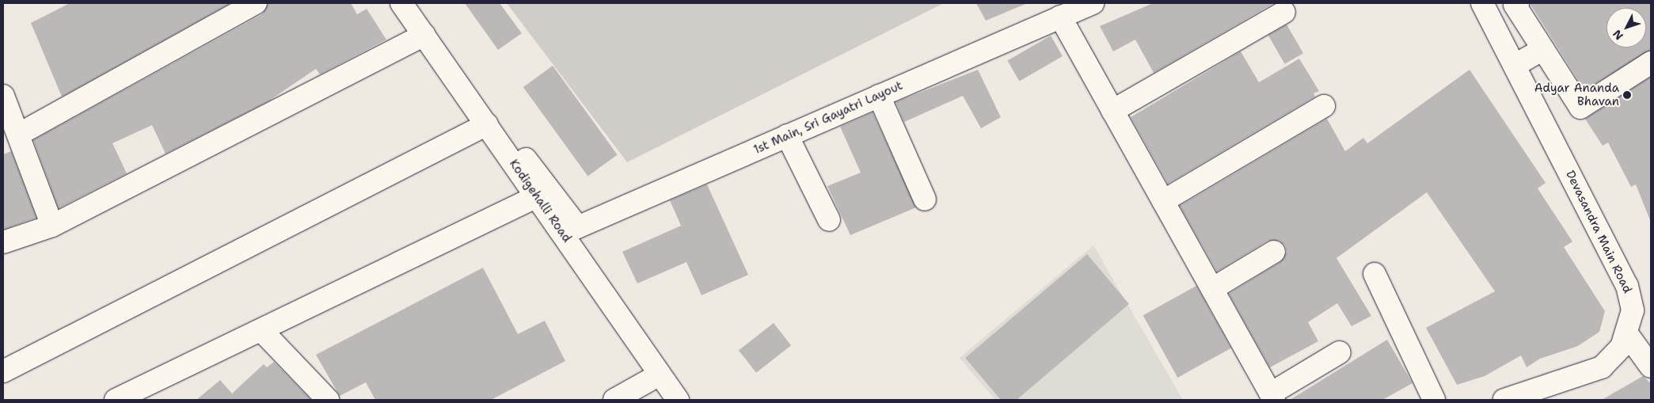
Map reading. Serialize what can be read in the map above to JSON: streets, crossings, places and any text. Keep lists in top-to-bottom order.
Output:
{
  "streets": {
    "street": ["1st Main, Sri Gayatri Layout", "Kodigehalli Road", "Devasandra Main Road"]
  },
  "crossings": [
    ["1st Main, Sri Gayatri Layout", "Kodigehalli Road"]
  ],
  "places": ["Adyar Ananda Bhavan"],
  "north": "bottom left"
}
